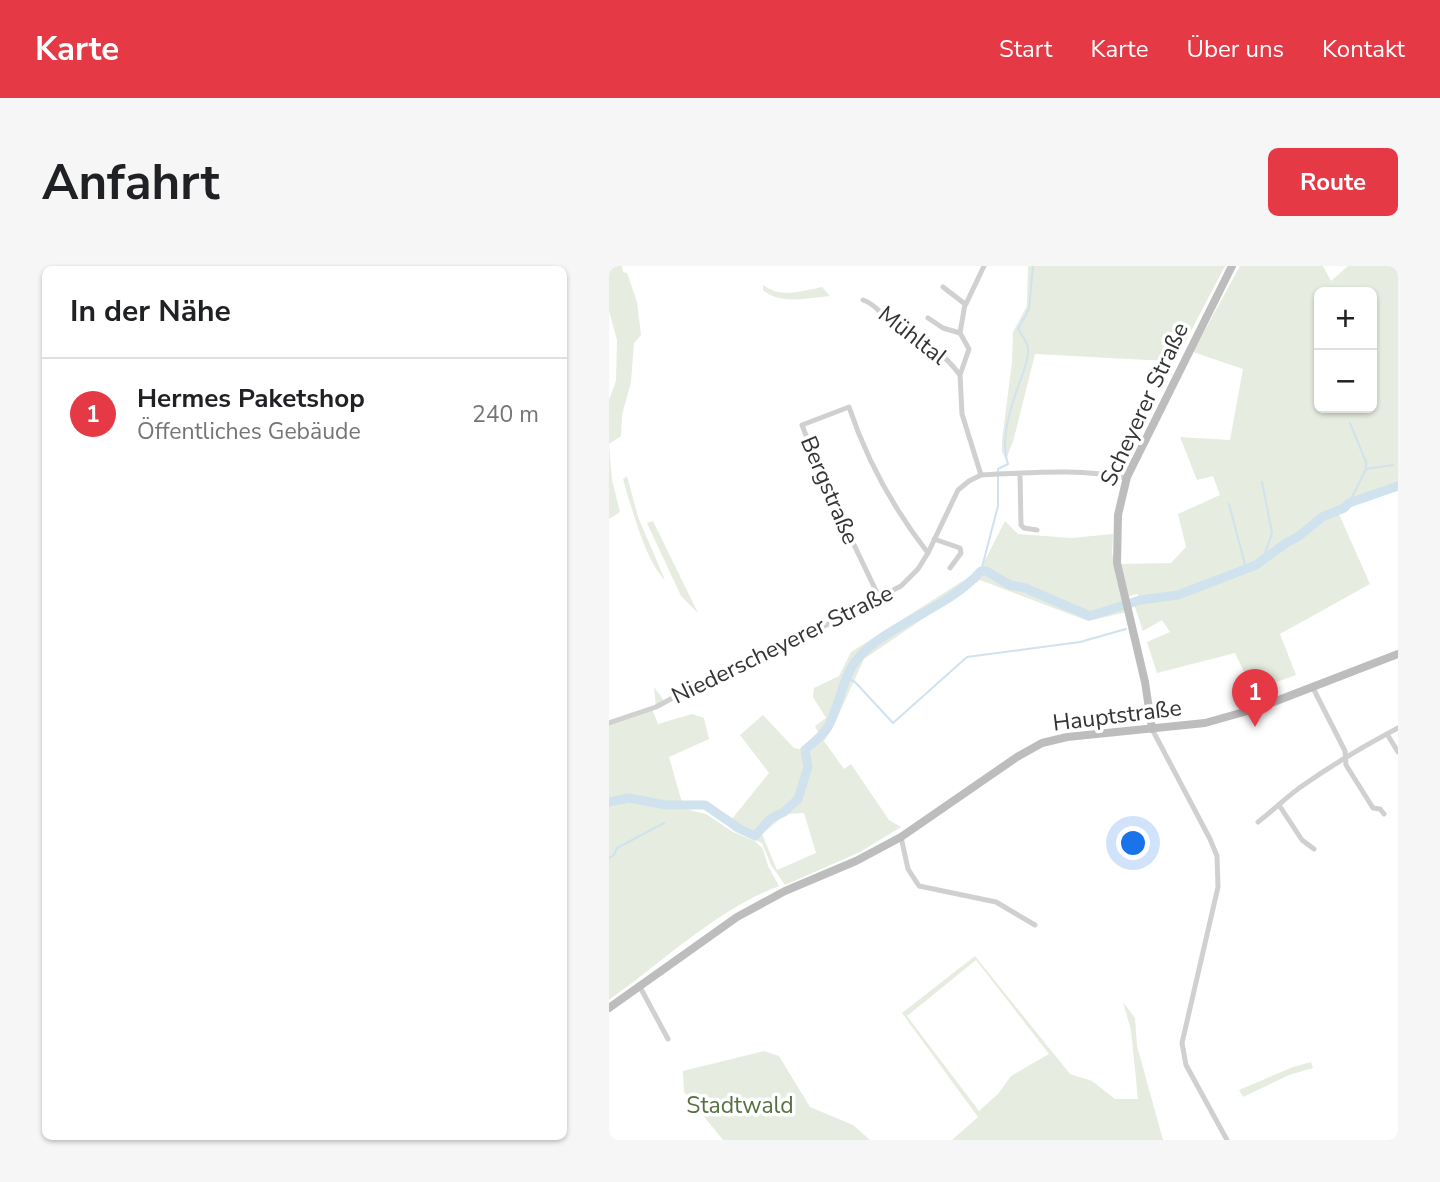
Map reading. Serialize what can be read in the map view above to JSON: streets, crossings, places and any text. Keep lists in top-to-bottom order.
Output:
{
  "streets": {
    "main road": ["Scheyerer Straße", "Hauptstraße"],
    "street": ["Mühltal", "Bergstraße", "Niederscheyerer Straße"]
  },
  "crossings": [
    ["Scheyerer Straße", "Hauptstraße"],
    ["Bergstraße", "Niederscheyerer Straße"]
  ],
  "parks": ["Stadtwald"],
  "page": {
    "header": "Karte",
    "nav": [
      "Start",
      "Karte",
      "Über uns",
      "Kontakt"
    ],
    "buttons": "Route",
    "title": "Anfahrt",
    "heading": "In der Nähe",
    "map_buttons": ["+", "−"],
    "list": [
      {
        "mark": "1",
        "name": "Hermes Paketshop",
        "note": "Öffentliches Gebäude",
        "value": "240 m"
      }
    ],
    "pins": "1"
  }
}
